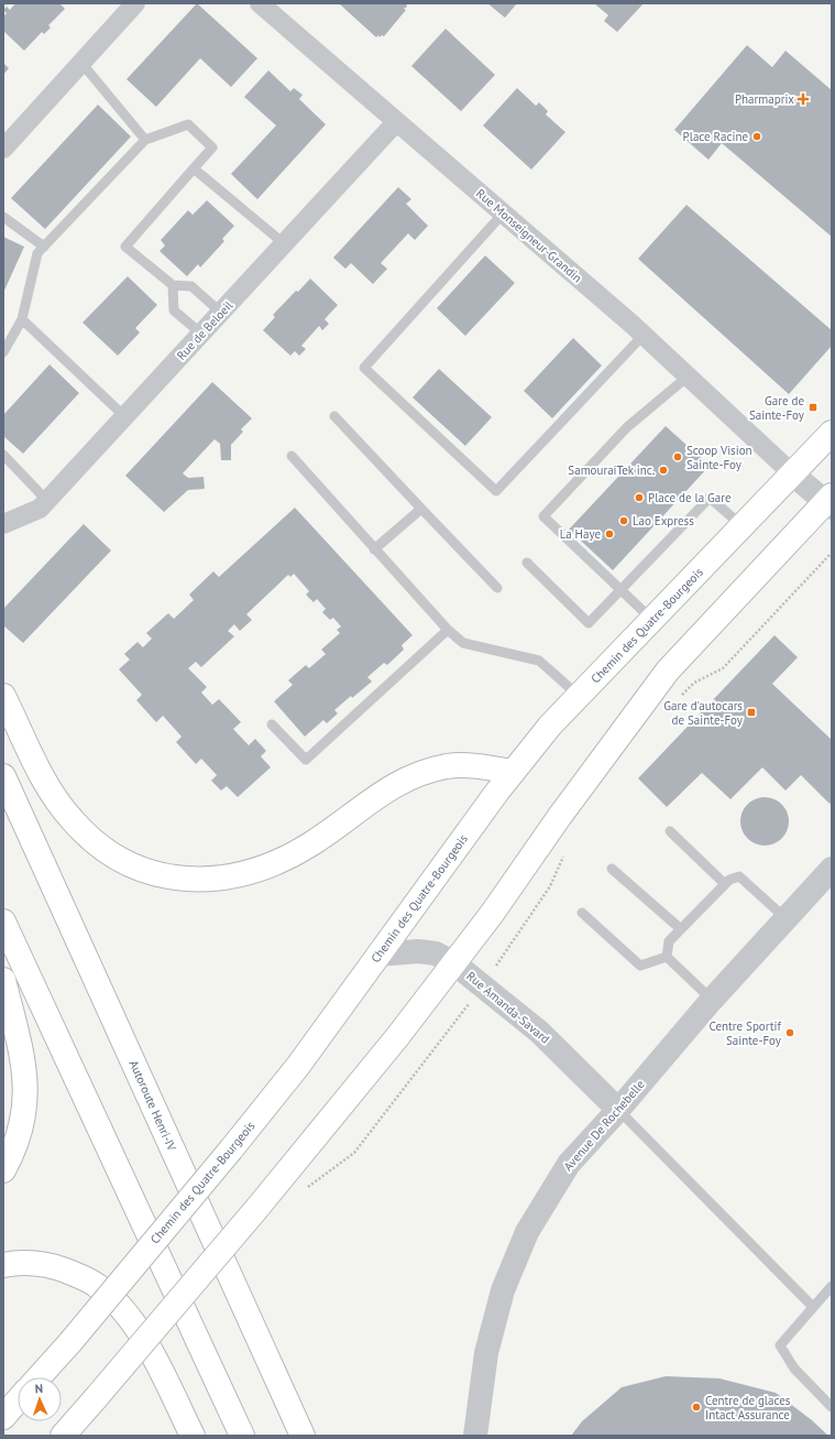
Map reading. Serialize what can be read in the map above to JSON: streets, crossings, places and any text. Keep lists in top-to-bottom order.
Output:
{
  "streets": {
    "main road": ["Chemin des Quatre-Bourgeois", "Autoroute Henri-IV"],
    "street": [
      "Rue Monseigneur-Grandin",
      "Rue de Beloeil",
      "Rue Amanda-Savard",
      "Avenue De Rochebelle"
    ]
  },
  "crossings": [
    ["Rue Monseigneur-Grandin", "Rue de Beloeil"],
    ["Rue Monseigneur-Grandin", "Chemin des Quatre-Bourgeois"],
    ["Chemin des Quatre-Bourgeois", "Rue Amanda-Savard"],
    ["Rue Amanda-Savard", "Avenue De Rochebelle"]
  ],
  "places": {
    "health": ["Pharmaprix"],
    "other": [
      "Place Racine",
      "Scoop Vision Sainte-Foy",
      "SamouraiTek inc.",
      "Place de la Gare",
      "Lao Express",
      "La Haye",
      "Centre Sportif Sainte-Foy",
      "Centre de glaces Intact Assurance"
    ],
    "transit": ["Gare de Sainte-Foy", "Gare d'autocars de Sainte-Foy"]
  },
  "north": "top"
}
